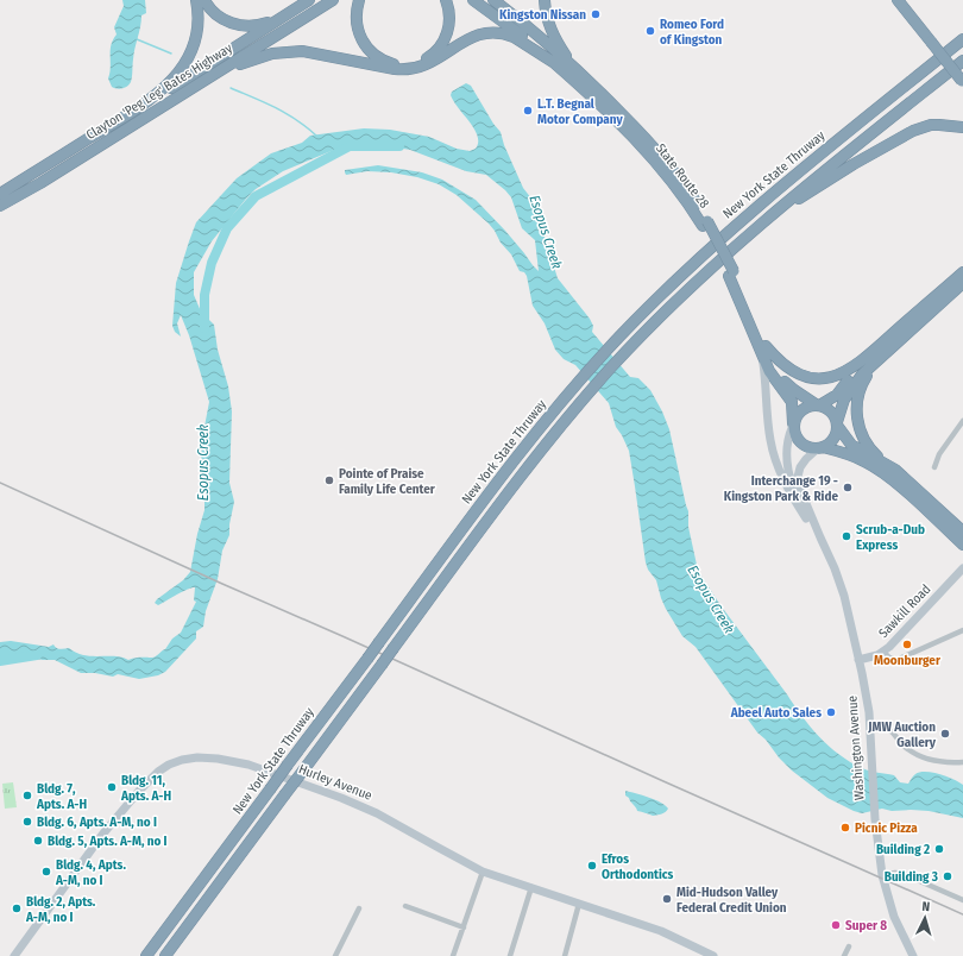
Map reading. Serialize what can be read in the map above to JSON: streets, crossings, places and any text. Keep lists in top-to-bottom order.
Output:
{
  "streets": {
    "highway": ["Clayton 'Peg Leg' Bates Highway", "New York State Thruway", "State Route 28"],
    "street": ["Sawkill Road", "Washington Avenue", "Hurley Avenue"]
  },
  "crossings": [
    ["State Route 28", "Washington Avenue"],
    ["Sawkill Road", "Washington Avenue"]
  ],
  "water": ["Esopus Creek"],
  "places": [
    "Kingston Nissan",
    "Romeo Ford of Kingston",
    "L.T. Begnal Motor Company",
    "Pointe of Praise Family Life Center",
    "Interchange 19 - Kingston Park & Ride",
    "Scrub-a-Dub Express",
    "Moonburger",
    "Abeel Auto Sales",
    "JMW Auction Gallery",
    "Bldg. 11, Apts. A-H",
    "Bldg. 7, Apts. A-H",
    "Bldg. 6, Apts. A-M, no I",
    "Picnic Pizza",
    "Bldg. 5, Apts. A-M, no I",
    "Building 2",
    "Efros Orthodontics",
    "Bldg. 4, Apts. A-M, no I",
    "Building 3",
    "Mid-Hudson Valley Federal Credit Union",
    "Bldg. 2, Apts. A-M, no I",
    "Super 8"
  ],
  "north": "top"
}
